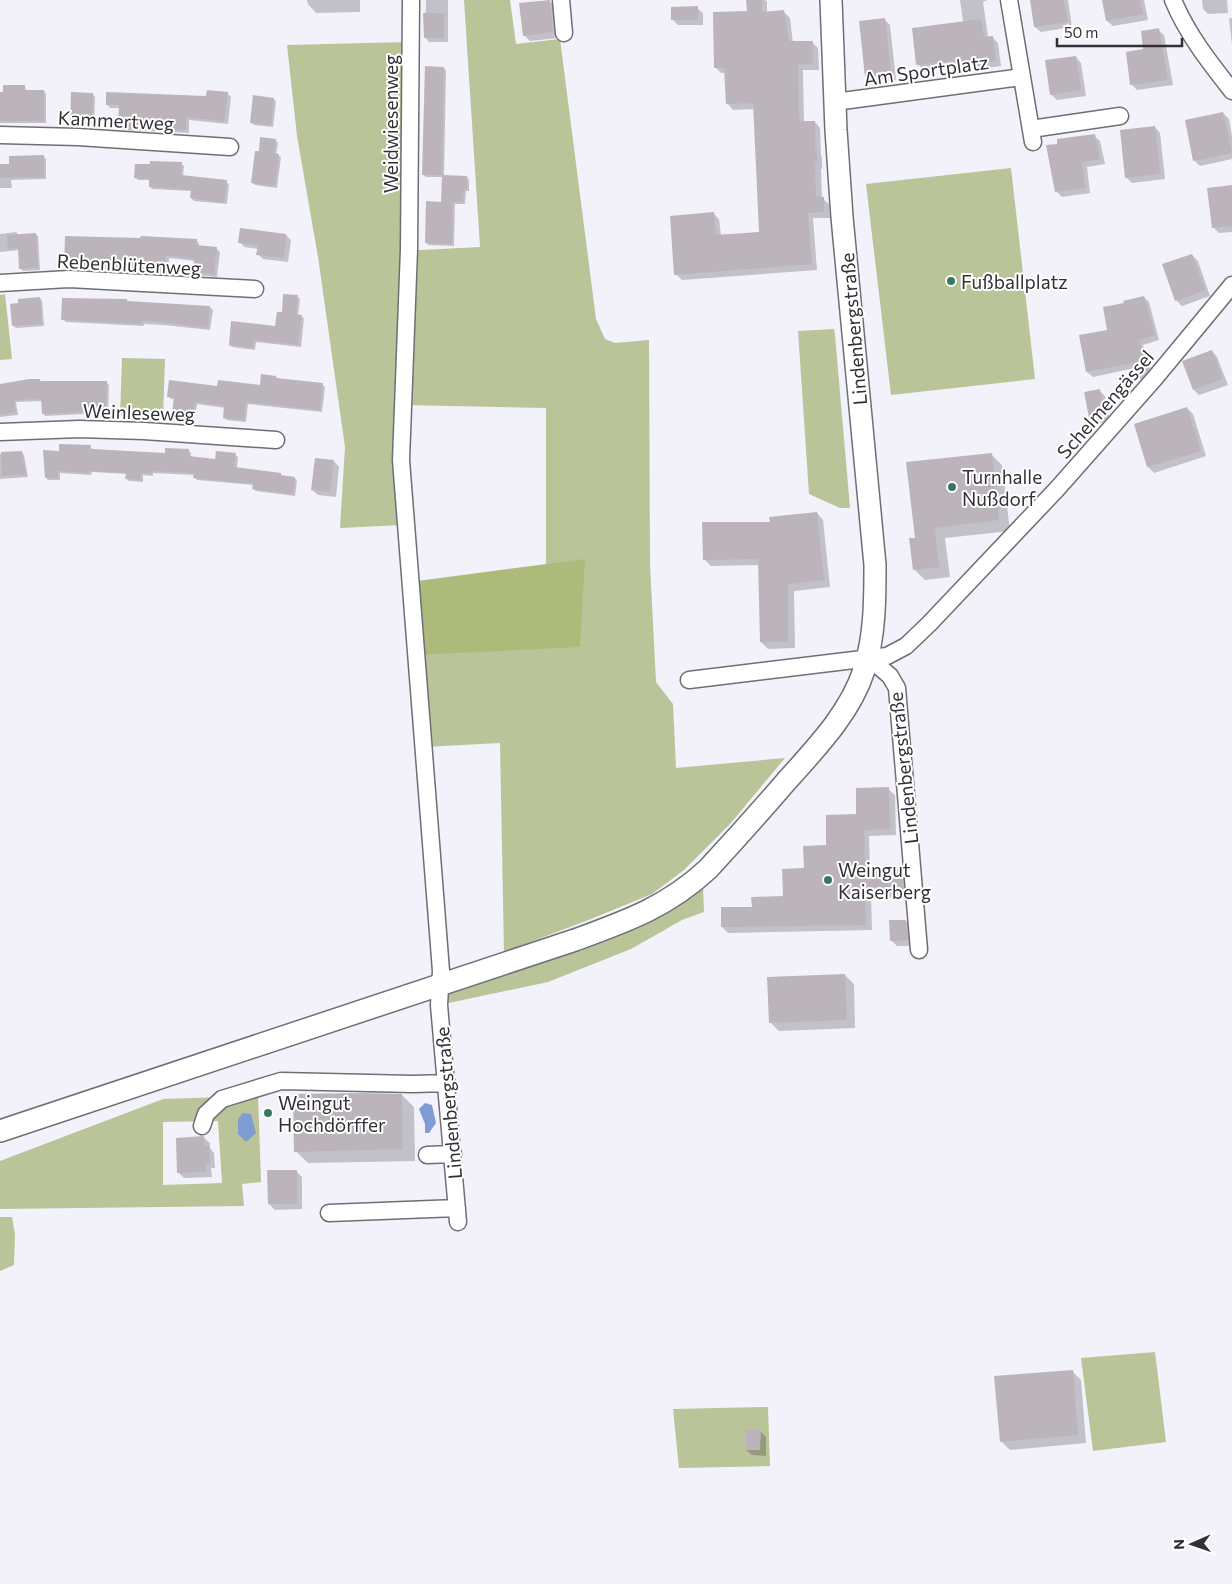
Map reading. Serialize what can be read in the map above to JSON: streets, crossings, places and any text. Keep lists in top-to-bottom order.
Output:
{
  "streets": {
    "main road": ["Lindenbergstraße"],
    "street": [
      "Am Sportplatz",
      "Kammertweg",
      "Weidwiesenweg",
      "Rebenblütenweg",
      "Schelmengässel",
      "Weinleseweg"
    ]
  },
  "crossings": [
    ["Am Sportplatz", "Lindenbergstraße"],
    ["Weidwiesenweg", "Lindenbergstraße"],
    ["Lindenbergstraße", "Schelmengässel"]
  ],
  "places": [
    "Fußballplatz",
    "Turnhalle Nußdorf",
    "Weingut Kaiserberg",
    "Weingut Hochdörffer"
  ],
  "scale_bar": "50 m",
  "north": "left"
}
